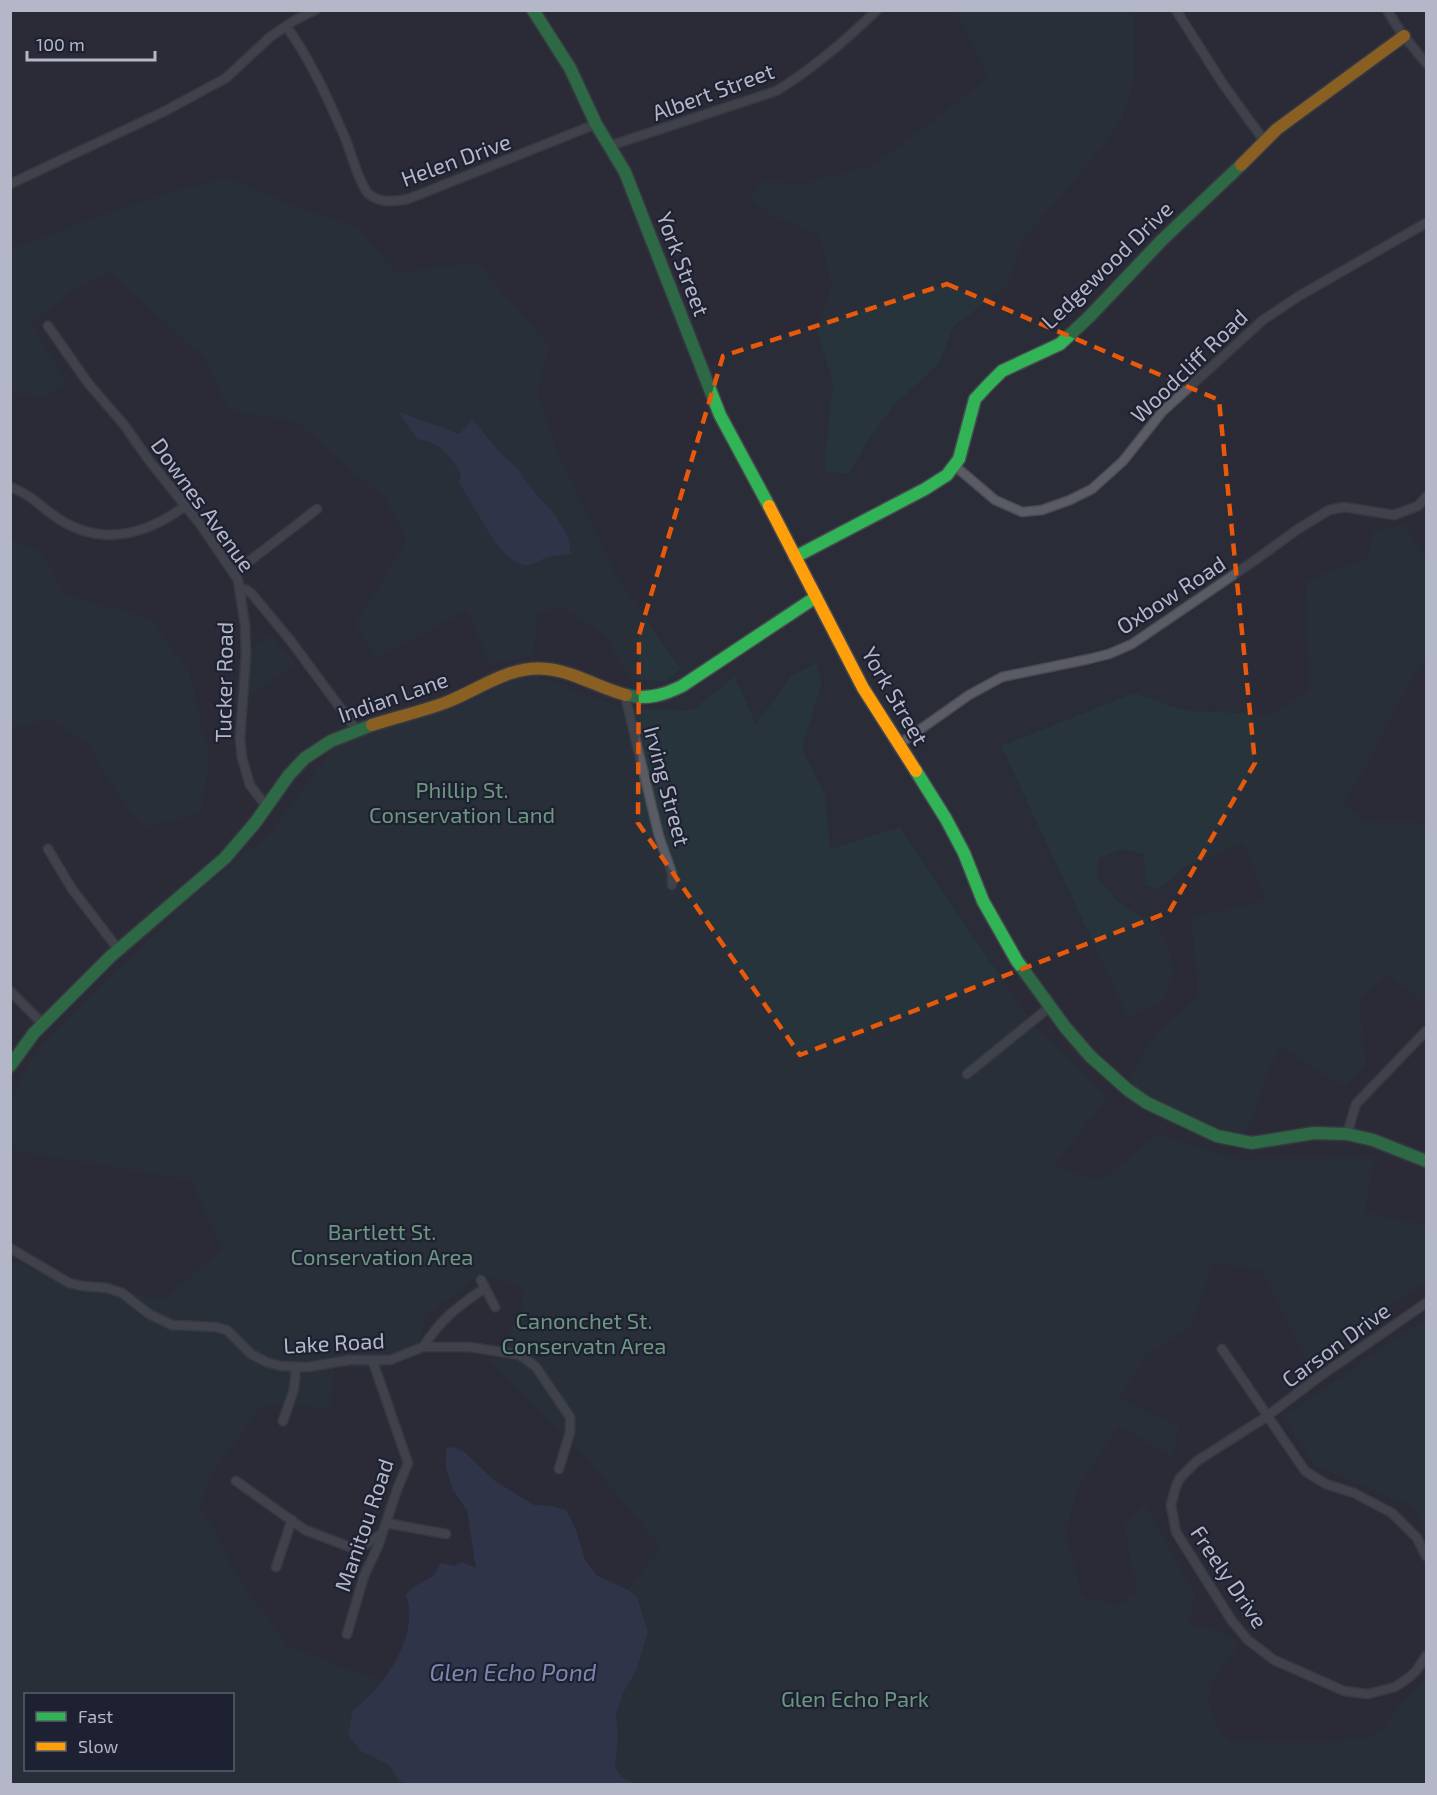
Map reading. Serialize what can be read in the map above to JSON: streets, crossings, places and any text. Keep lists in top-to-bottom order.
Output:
{
  "streets": {
    "street": [
      "Albert Street",
      "Helen Drive",
      "York Street",
      "Ledgewood Drive",
      "Woodcliff Road",
      "Downes Avenue",
      "Oxbow Road",
      "Tucker Road",
      "Indian Lane",
      "Irving Street",
      "Lake Road",
      "Carson Drive",
      "Manitou Road",
      "Freely Drive"
    ]
  },
  "crossings": [
    ["Albert Street", "York Street"],
    ["Helen Drive", "York Street"],
    ["York Street", "Ledgewood Drive"],
    ["York Street", "Oxbow Road"],
    ["York Street", "Indian Lane"],
    ["Ledgewood Drive", "Woodcliff Road"],
    ["Downes Avenue", "Tucker Road"],
    ["Downes Avenue", "Indian Lane"],
    ["Tucker Road", "Indian Lane"],
    ["Indian Lane", "Irving Street"],
    ["Lake Road", "Manitou Road"],
    ["Carson Drive", "Freely Drive"]
  ],
  "water": ["Glen Echo Pond"],
  "parks": [
    "Phillip St. Conservation Land",
    "Bartlett St. Conservation Area",
    "Canonchet St. Conservatn Area",
    "Glen Echo Park"
  ],
  "legend": ["Fast", "Slow"],
  "scale_bar": "100 m"
}
